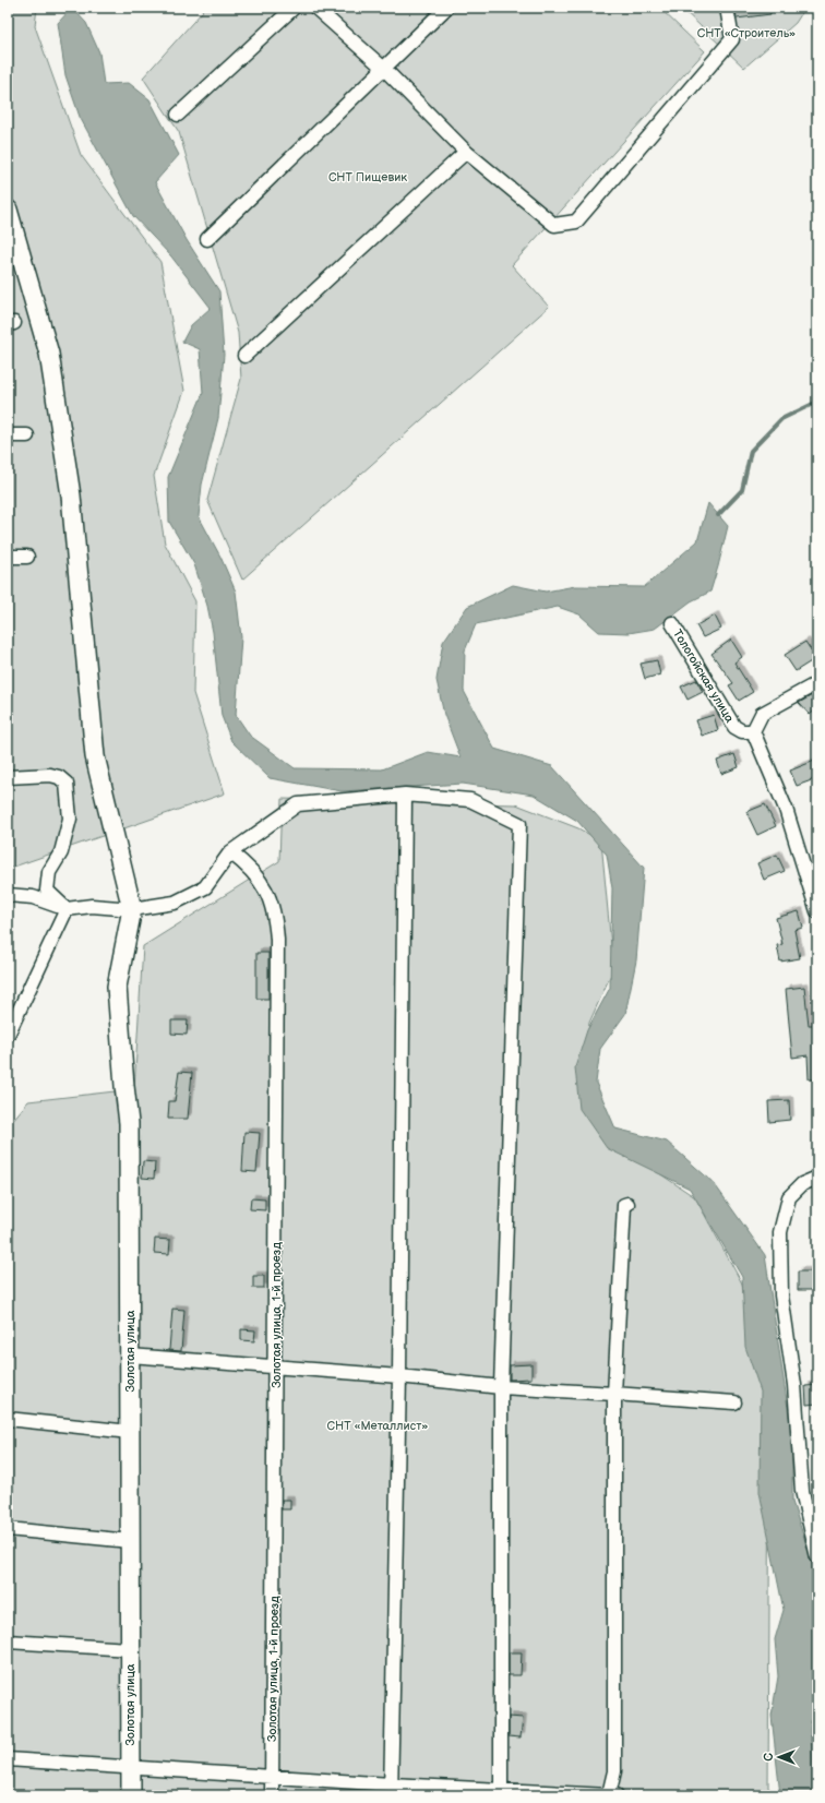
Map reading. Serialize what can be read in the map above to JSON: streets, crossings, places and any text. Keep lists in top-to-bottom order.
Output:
{
  "streets": {
    "street": ["Тологойская улица", "Золотая улица, 1-й проезд", "Золотая улица"]
  },
  "parks": ["СНТ «Строитель»", "СНТ Пищевик", "СНТ «Металлист»"],
  "north": "left"
}
